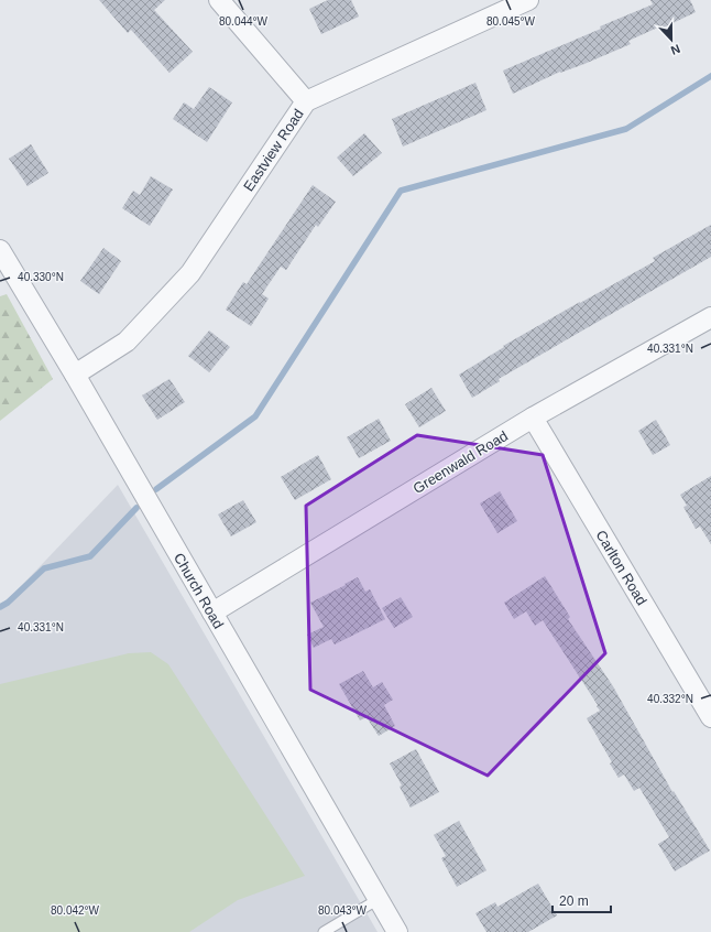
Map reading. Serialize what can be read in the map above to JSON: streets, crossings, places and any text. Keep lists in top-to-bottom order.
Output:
{
  "streets": {
    "street": [
      "Eastview Road",
      "Greenwald Road",
      "Carlton Road",
      "Church Road"
    ]
  },
  "crossings": [
    ["Eastview Road", "Church Road"],
    ["Greenwald Road", "Carlton Road"],
    ["Greenwald Road", "Church Road"]
  ],
  "scale_bar": "20 m",
  "north": "bottom",
  "coordinates": [
    "80.045°W",
    "80.044°W",
    "40.330°N",
    "40.331°N",
    "40.332°N",
    "80.042°W",
    "80.043°W"
  ]
}
